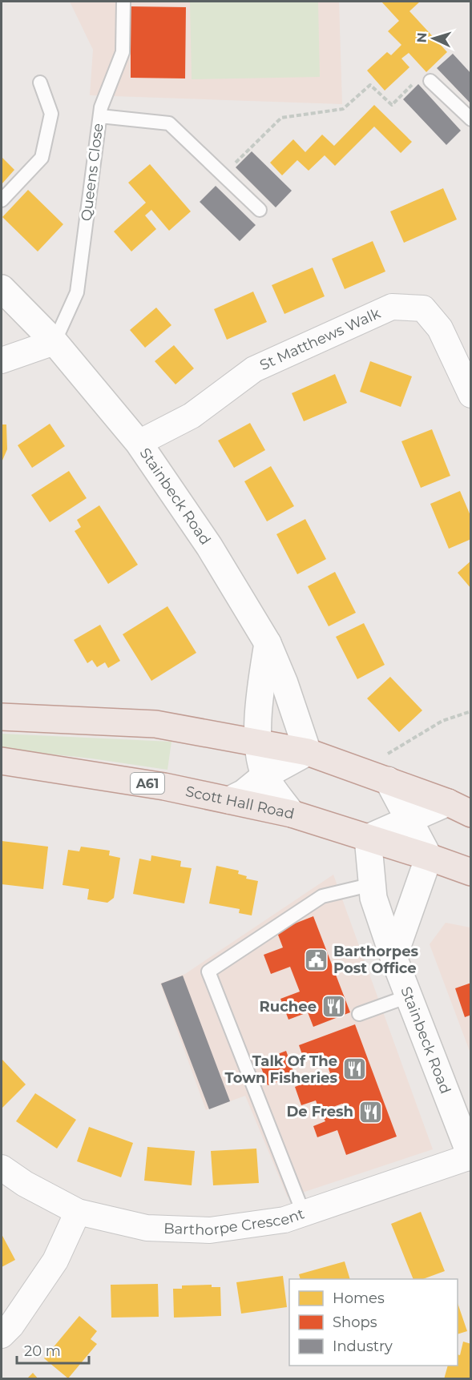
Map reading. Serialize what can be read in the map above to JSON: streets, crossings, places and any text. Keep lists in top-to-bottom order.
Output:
{
  "streets": {
    "highway": ["A61", "Scott Hall Road"],
    "street": ["St Matthews Walk", "Stainbeck Road", "Barthorpe Crescent"],
    "lane": ["Queens Close"]
  },
  "crossings": [
    ["Queens Close", "Stainbeck Road"],
    ["St Matthews Walk", "Stainbeck Road"],
    ["Stainbeck Road", "Scott Hall Road"],
    ["Stainbeck Road", "Barthorpe Crescent"]
  ],
  "places": {
    "public building": ["Barthorpes Post Office"],
    "restaurant": ["Ruchee", "Talk Of The Town Fisheries", "De Fresh"]
  },
  "legend": ["Homes", "Shops", "Industry"],
  "scale_bar": "20 m",
  "north": "left"
}
